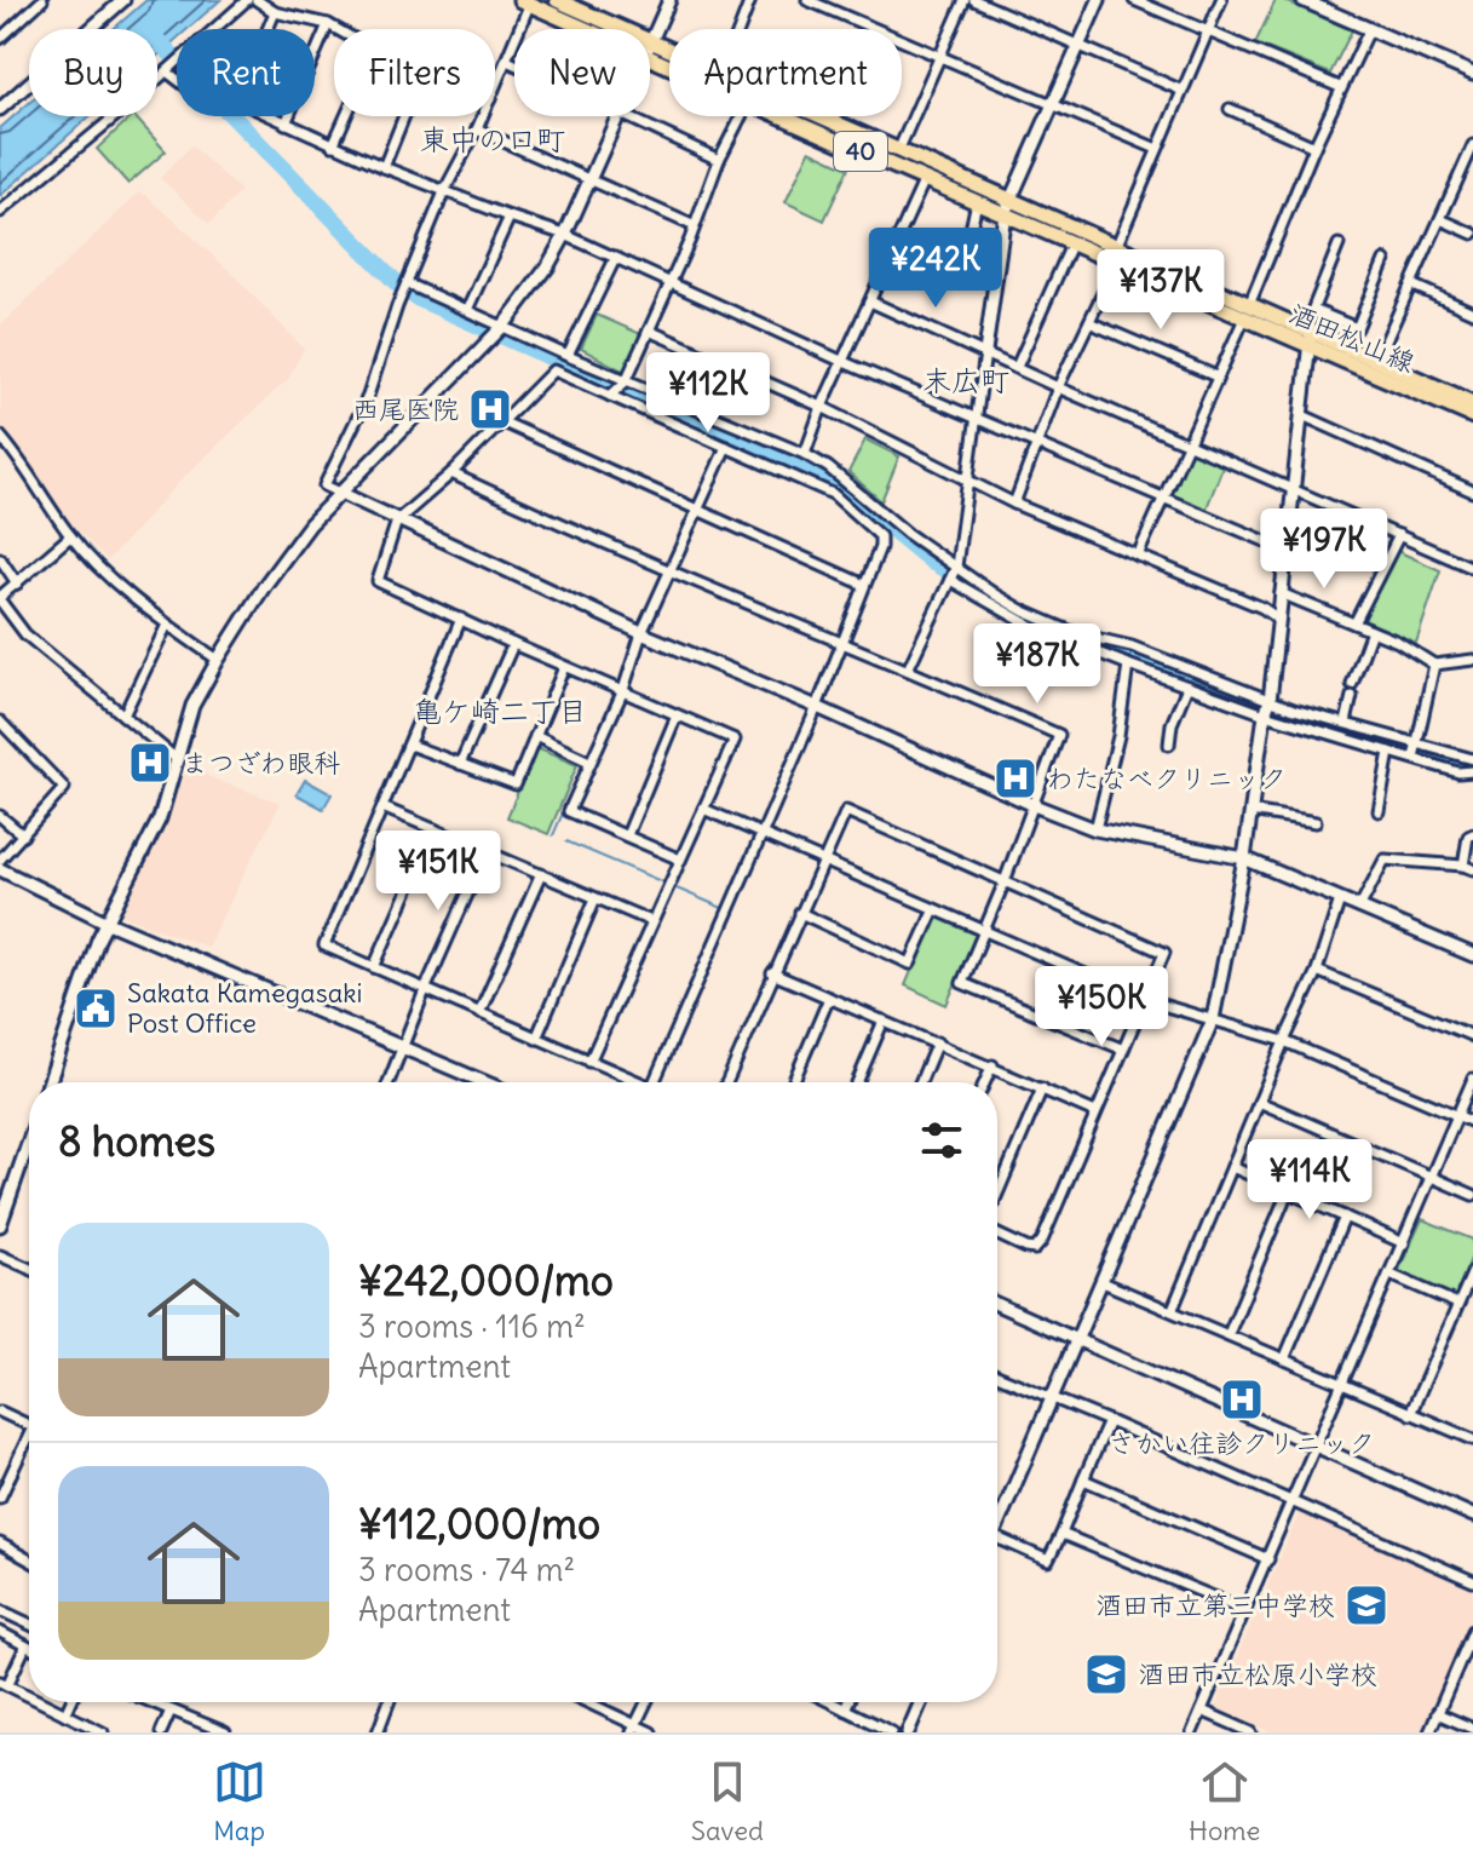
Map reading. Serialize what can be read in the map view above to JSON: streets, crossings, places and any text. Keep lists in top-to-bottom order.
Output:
{
  "streets": {
    "main road": ["40", "酒田松山線"]
  },
  "districts": ["東中の口町", "末広町", "亀ケ崎二丁目"],
  "places": {
    "hospital": [
      "西尾医院",
      "まつざわ眼科",
      "わたなべクリニック",
      "さかい往診クリニック"
    ],
    "public building": ["Sakata Kamegasaki Post Office"],
    "school or university": ["酒田市立第三中学校", "酒田市立松原小学校"]
  },
  "page": {
    "chip": [
      "Buy",
      "Rent",
      "Filters",
      "New",
      "Apartment"
    ],
    "price": [
      "¥242K",
      "¥137K",
      "¥112K",
      "¥197K",
      "¥187K",
      "¥151K",
      "¥150K",
      "¥114K"
    ],
    "heading": "8 homes",
    "list": [
      {
        "name": "¥242,000/mo",
        "note": "3 rooms · 116 m² · Apartment"
      },
      {
        "name": "¥112,000/mo",
        "note": "3 rooms · 74 m² · Apartment"
      }
    ],
    "tabs": ["Map", "Saved", "Home"]
  }
}
